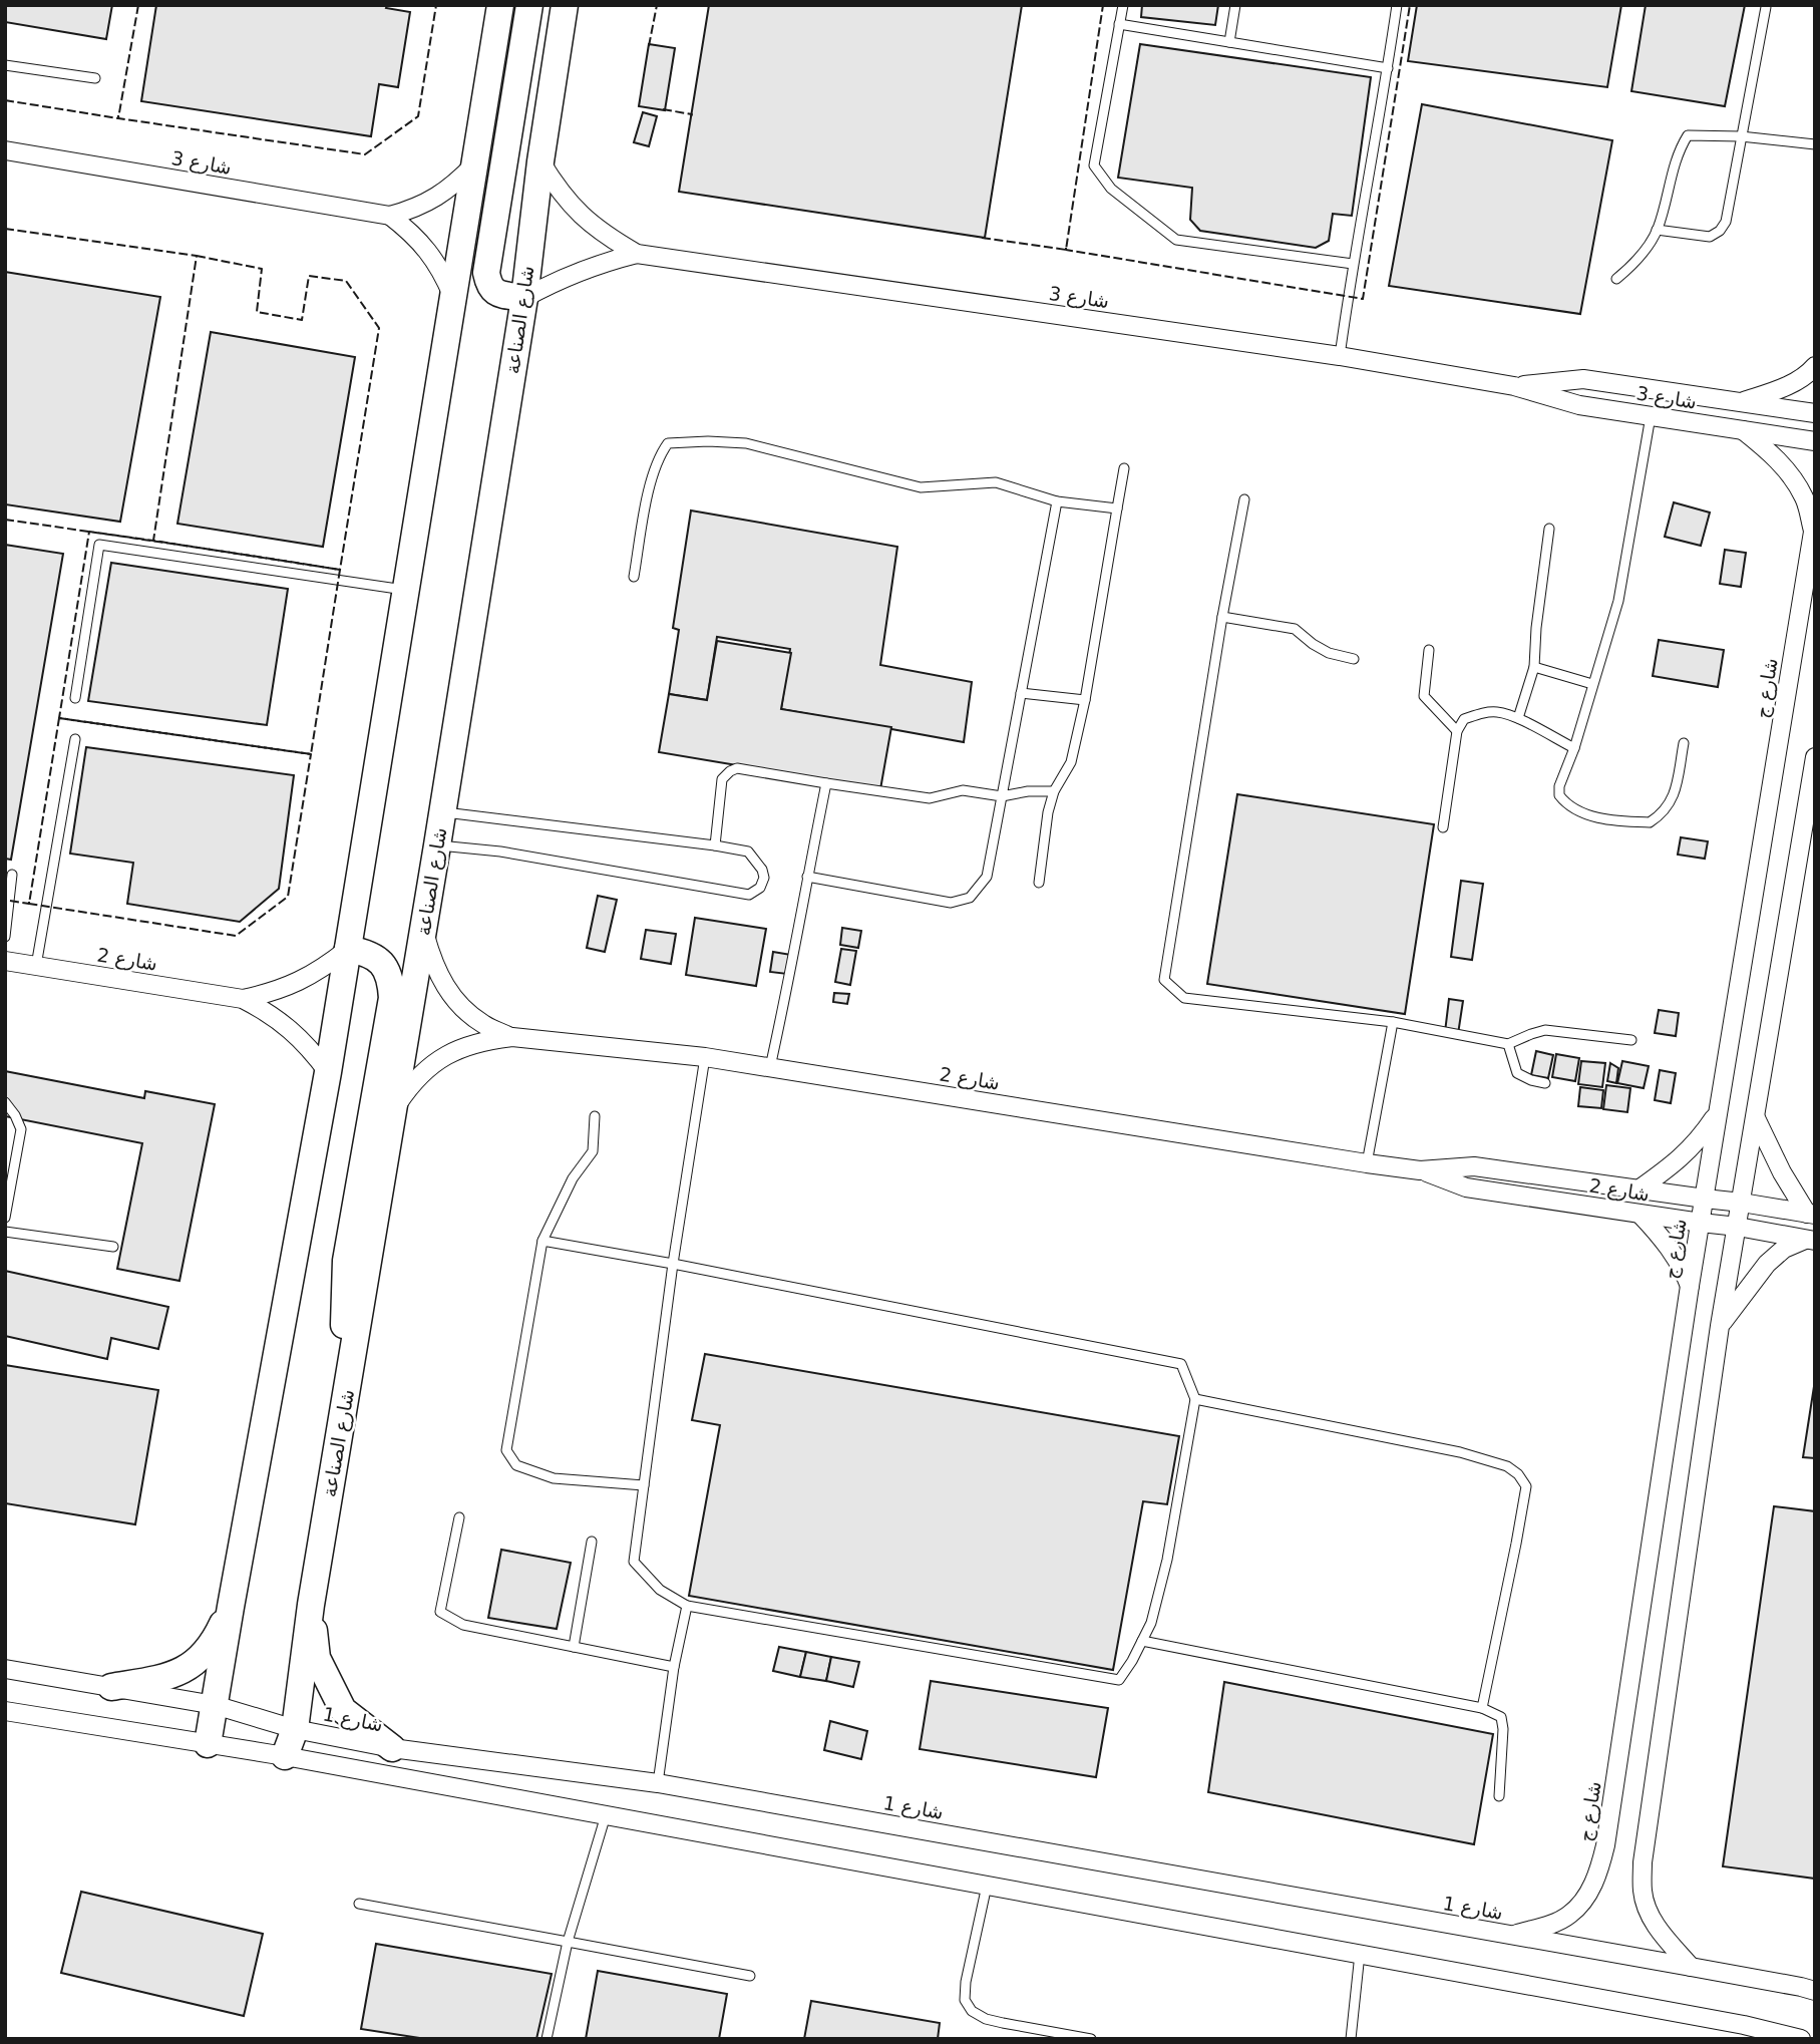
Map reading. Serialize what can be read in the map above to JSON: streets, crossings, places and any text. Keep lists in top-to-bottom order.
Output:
{
  "streets": {
    "street": [
      "شارع 3",
      "شارع الصناعة",
      "شارع ج",
      "شارع 2",
      "شارع 1"
    ]
  },
  "crossings": [
    ["شارع 3", "شارع الصناعة"],
    ["شارع الصناعة", "شارع 2"],
    ["شارع الصناعة", "شارع 1"],
    ["شارع ج", "شارع 2"],
    ["شارع ج", "شارع 1"]
  ]
}
